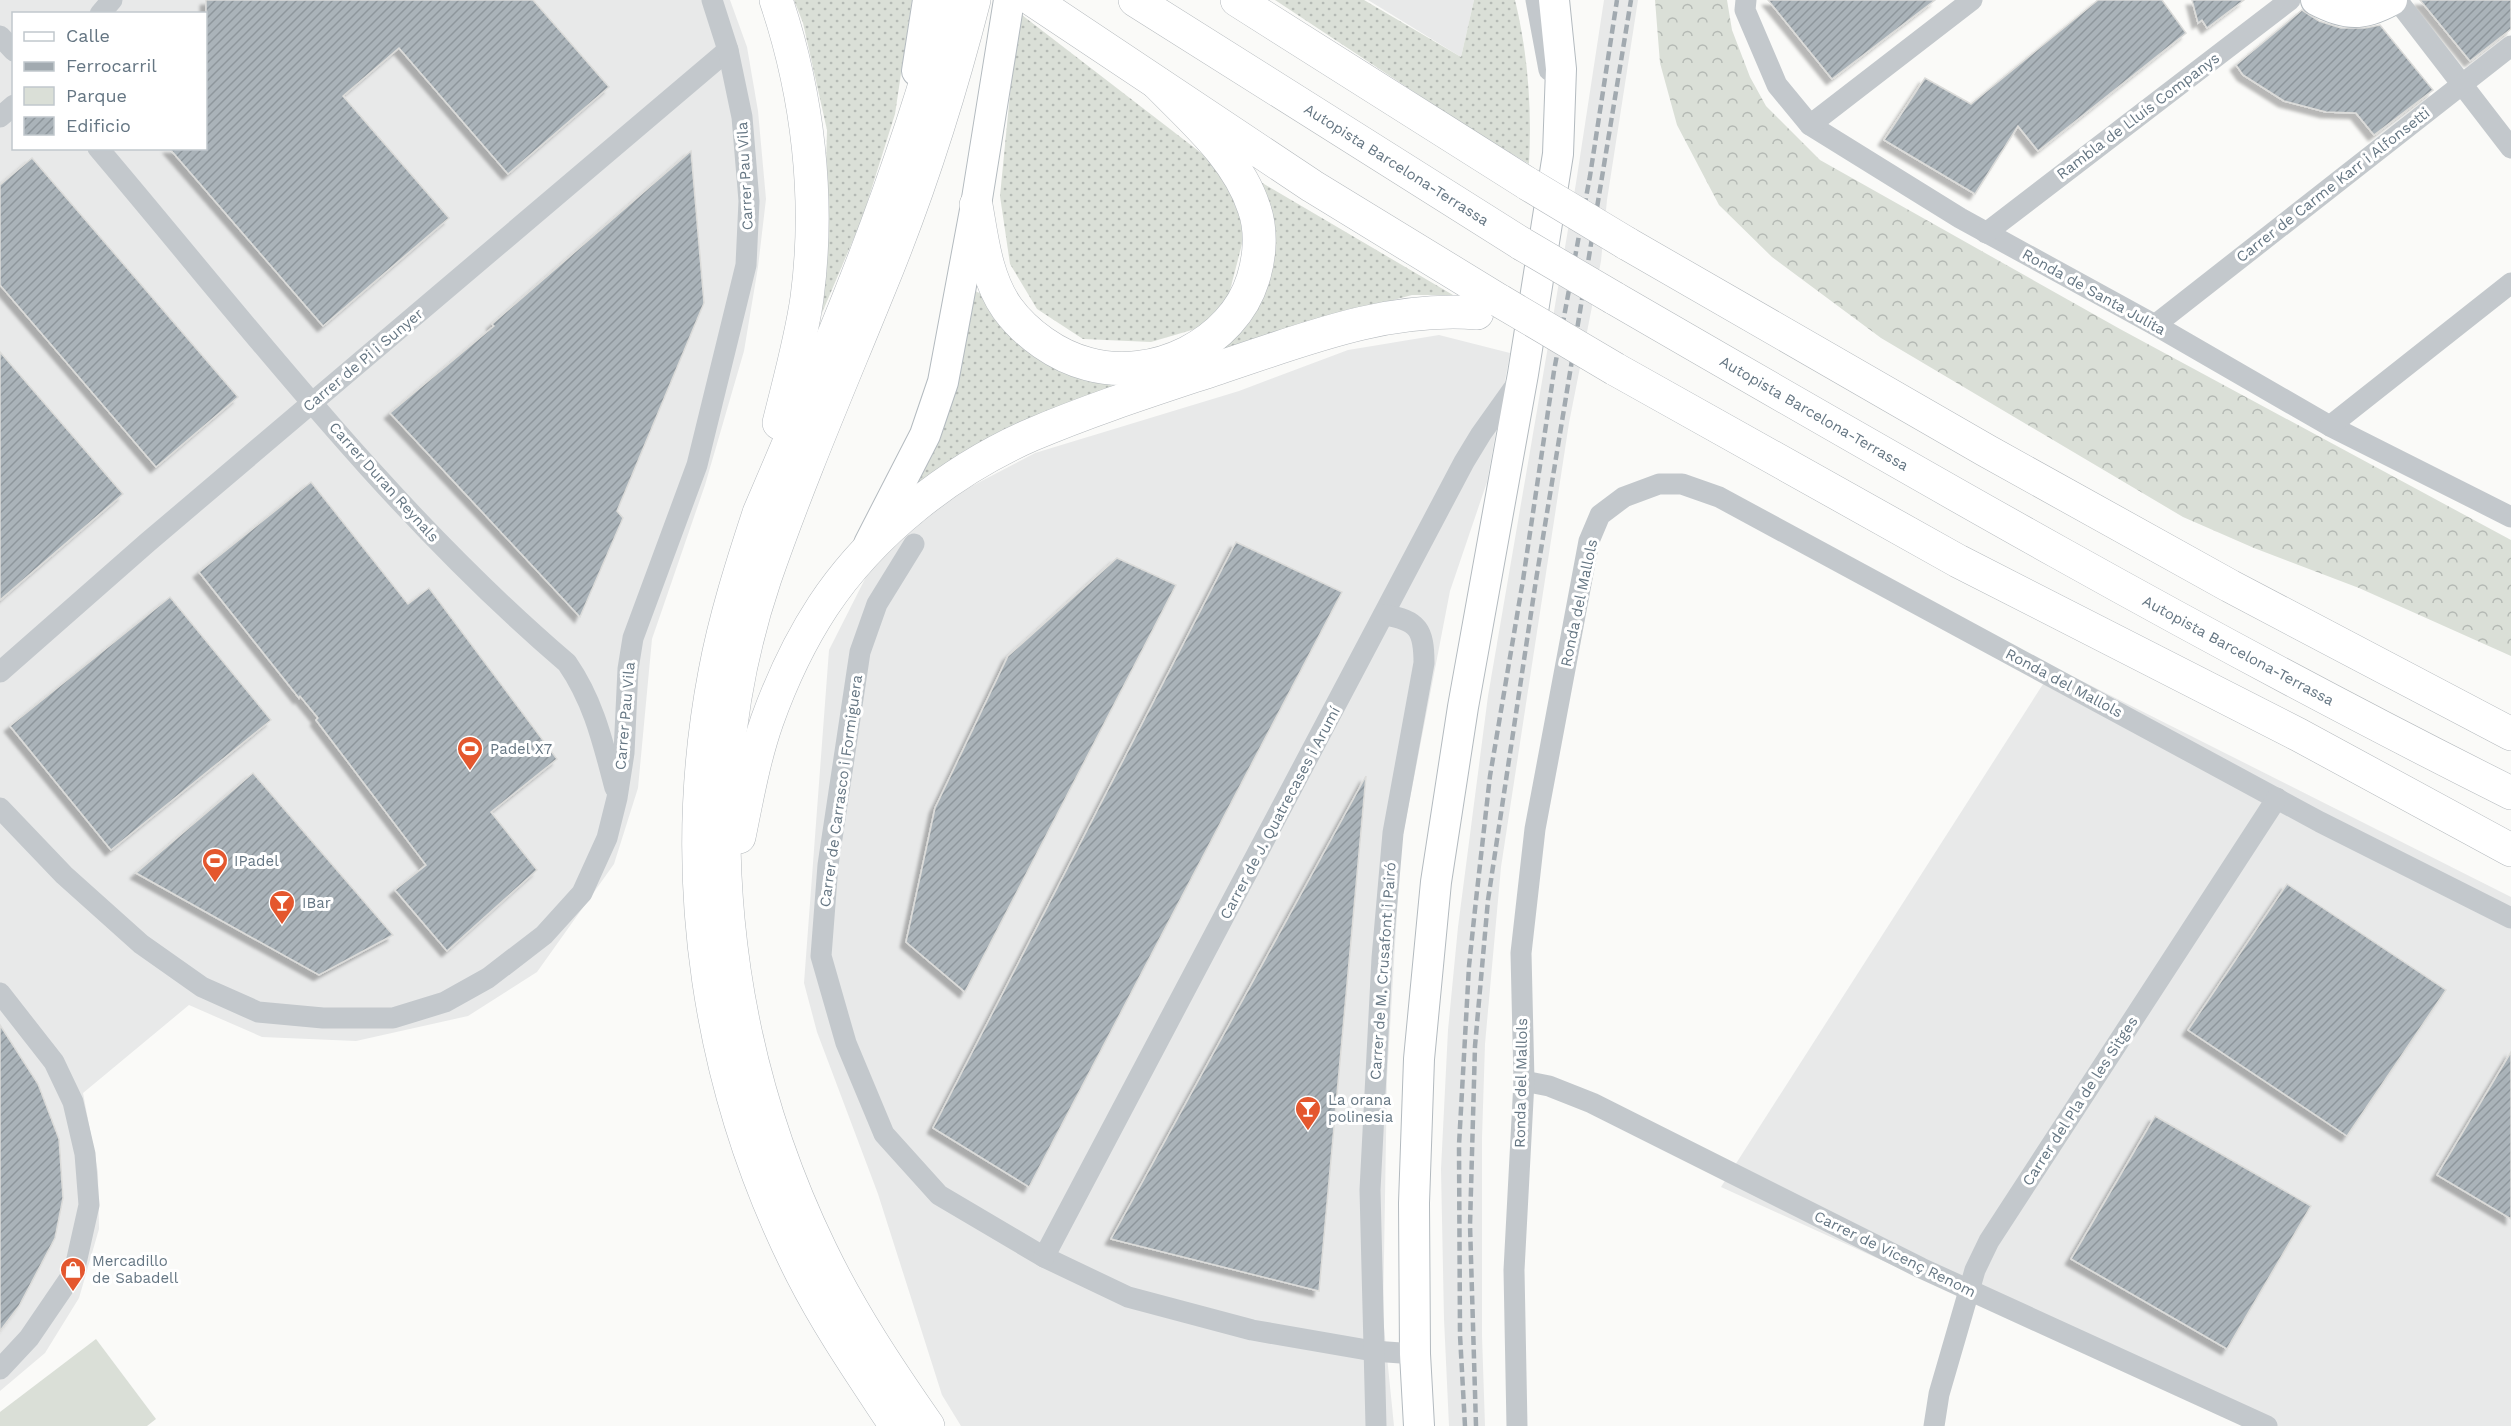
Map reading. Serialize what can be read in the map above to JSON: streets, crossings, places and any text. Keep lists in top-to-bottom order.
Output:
{
  "streets": {
    "highway": ["Autopista Barcelona-Terrassa"],
    "street": [
      "Rambla de Lluís Companys",
      "Carrer Pau Vila",
      "Carrer de Carme Karr i Alfonsetti",
      "Ronda de Santa Julita",
      "Carrer de Pi i Sunyer",
      "Carrer Duran Reynals",
      "Ronda del Mallols",
      "Carrer de Carrasco i Formiguera",
      "Carrer de J. Quatrecases i Arumí",
      "Carrer de M. Crusafont i Pairó",
      "Carrer del Pla de les Sitges",
      "Carrer de Vicenç Renom"
    ]
  },
  "crossings": [
    ["Rambla de Lluís Companys", "Ronda de Santa Julita"],
    ["Carrer Pau Vila", "Carrer de Pi i Sunyer"],
    ["Carrer Pau Vila", "Carrer Duran Reynals"],
    ["Carrer de Carme Karr i Alfonsetti", "Ronda de Santa Julita"],
    ["Carrer de Pi i Sunyer", "Carrer Duran Reynals"],
    ["Ronda del Mallols", "Carrer del Pla de les Sitges"],
    ["Ronda del Mallols", "Carrer de Vicenç Renom"],
    ["Carrer de Carrasco i Formiguera", "Carrer de J. Quatrecases i Arumí"],
    ["Carrer de Carrasco i Formiguera", "Carrer de M. Crusafont i Pairó"],
    ["Carrer de J. Quatrecases i Arumí", "Carrer de M. Crusafont i Pairó"],
    ["Carrer del Pla de les Sitges", "Carrer de Vicenç Renom"]
  ],
  "places": {
    "sports": ["Padel X7", "IPadel"],
    "bar": ["IBar", "La orana polinesia"],
    "shop": ["Mercadillo de Sabadell"]
  },
  "legend": [
    "Calle",
    "Ferrocarril",
    "Parque",
    "Edificio"
  ]
}
